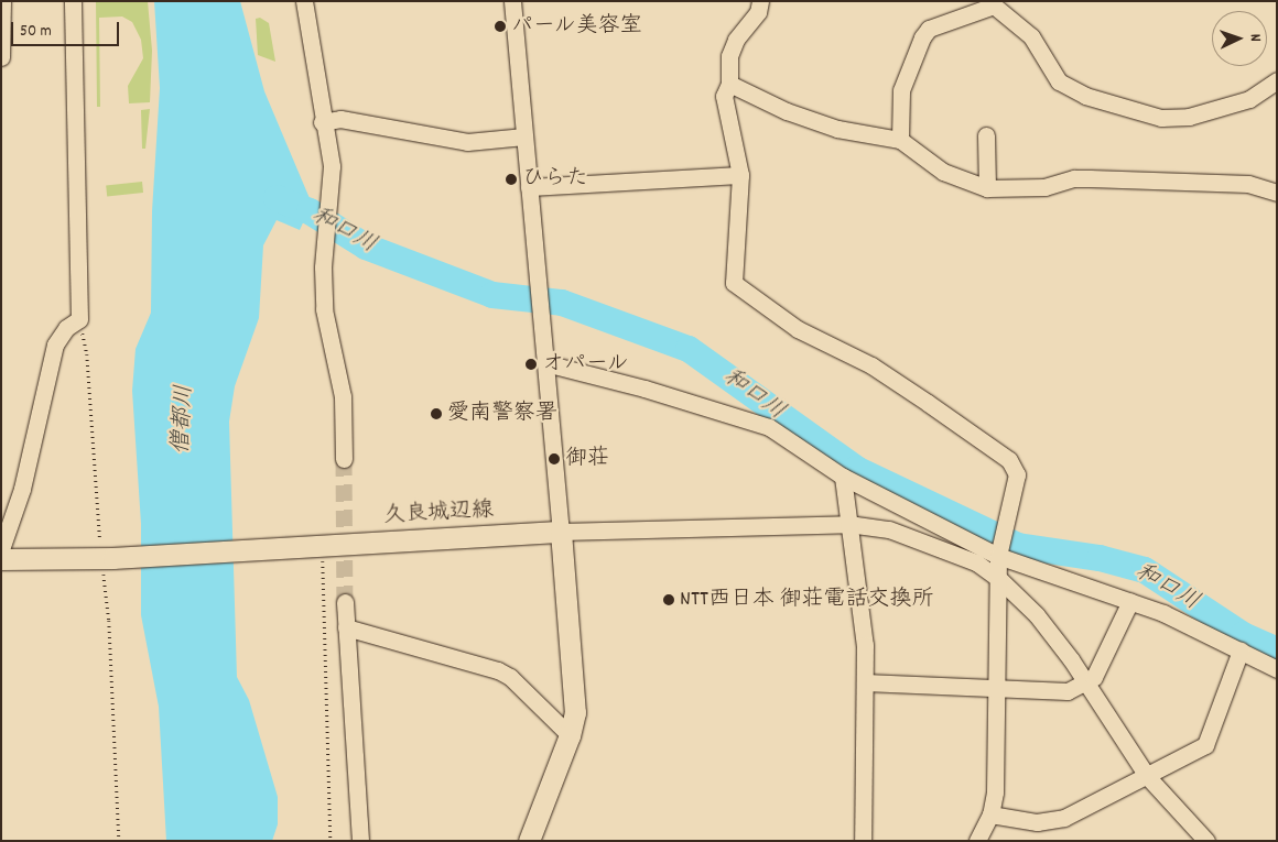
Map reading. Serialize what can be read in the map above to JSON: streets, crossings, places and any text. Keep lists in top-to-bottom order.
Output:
{
  "streets": {
    "main road": ["久良城辺線"]
  },
  "water": ["和口川", "僧都川"],
  "places": [
    "パール美容室",
    "ひらた",
    "オパール",
    "愛南警察署",
    "御荘",
    "NTT西日本 御荘電話交換所"
  ],
  "scale_bar": "50 m",
  "north": "right"
}
